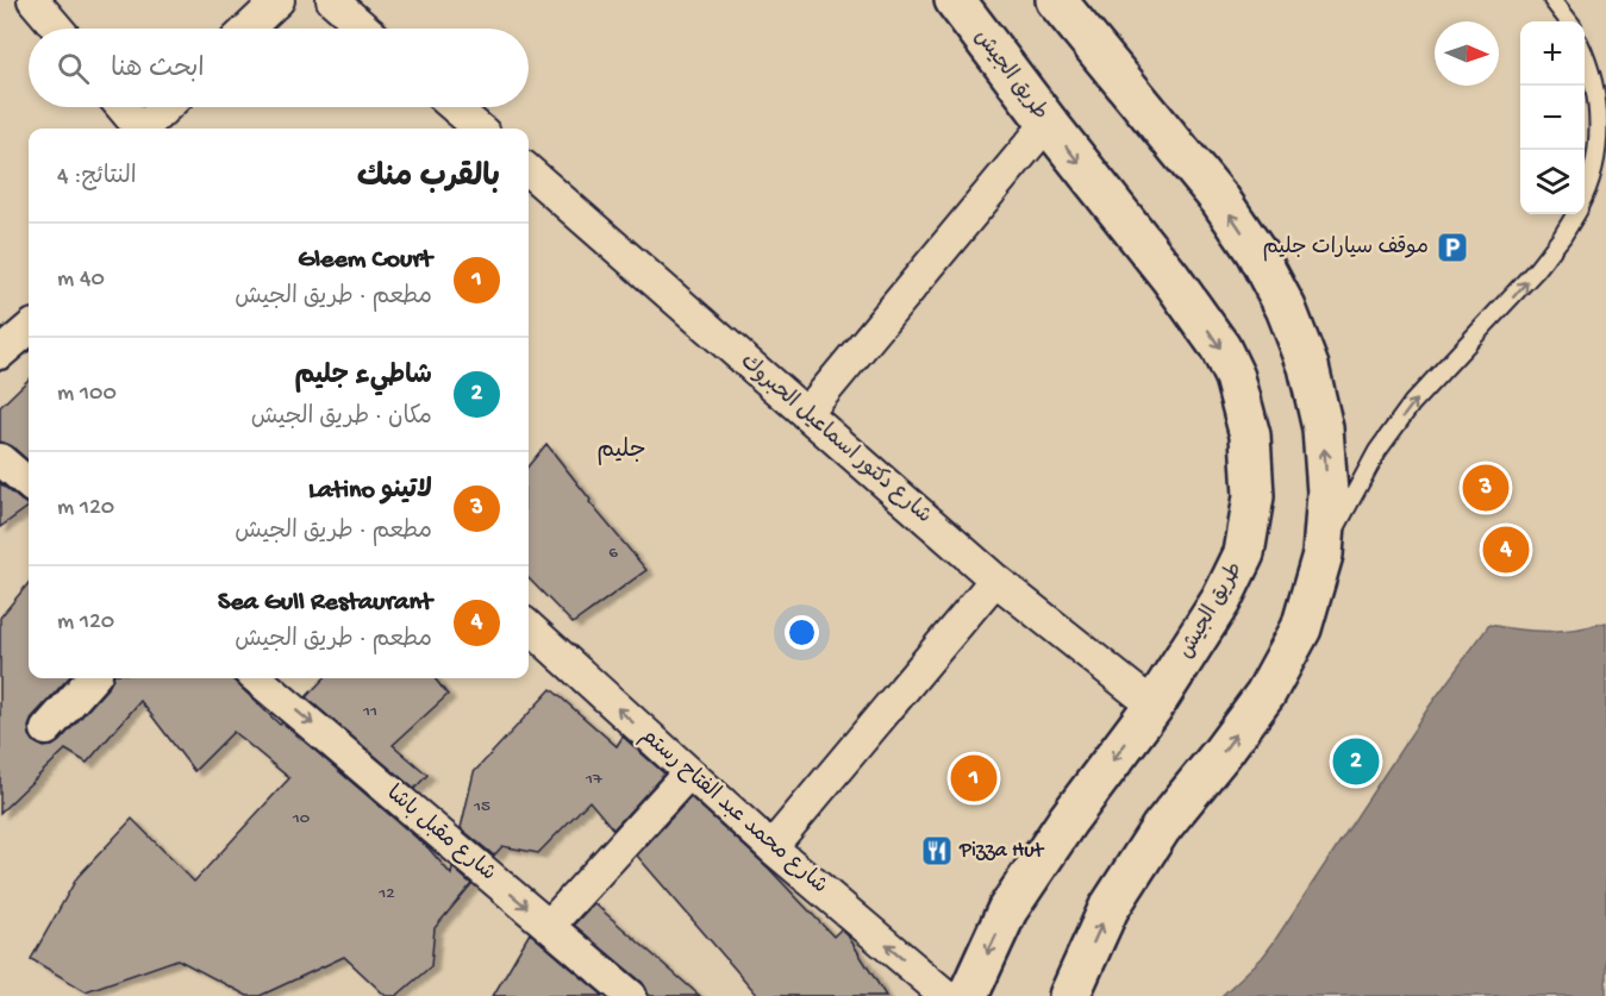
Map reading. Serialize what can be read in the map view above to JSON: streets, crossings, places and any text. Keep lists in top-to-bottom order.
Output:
{
  "streets": {
    "highway": ["طريق الجيش"],
    "street": ["شارع دكتور اسماعيل الحبروك", "شارع محمد عبد الفتاح رستم", "شارع مقبل باشا"]
  },
  "crossings": [
    ["طريق الجيش", "شارع دكتور اسماعيل الحبروك"]
  ],
  "one_way": ["شارع محمد عبد الفتاح رستم", "شارع مقبل باشا"],
  "districts": ["جليم"],
  "places": {
    "parking": ["موقف سيارات جليم"],
    "restaurant": ["Pizza Hut"]
  },
  "house_numbers": [
    "6",
    "11",
    "17",
    "15",
    "10",
    "12"
  ],
  "north": "right",
  "page": {
    "map_buttons": ["+", "−"],
    "search": "ابحث هنا",
    "heading": ["بالقرب منك", "النتائج: 4"],
    "list": [
      {
        "mark": "1",
        "name": "Gleem Court",
        "note": "مطعم · طريق الجيش",
        "value": "40 m"
      },
      {
        "mark": "2",
        "name": "شاطيء جليم",
        "note": "مكان · طريق الجيش",
        "value": "100 m"
      },
      {
        "mark": "3",
        "name": "لاتينو Latino",
        "note": "مطعم · طريق الجيش",
        "value": "120 m"
      },
      {
        "mark": "4",
        "name": "Sea Gull Restaurant",
        "note": "مطعم · طريق الجيش",
        "value": "120 m"
      }
    ],
    "pins": [
      "3",
      "4",
      "2",
      "1"
    ]
  }
}
